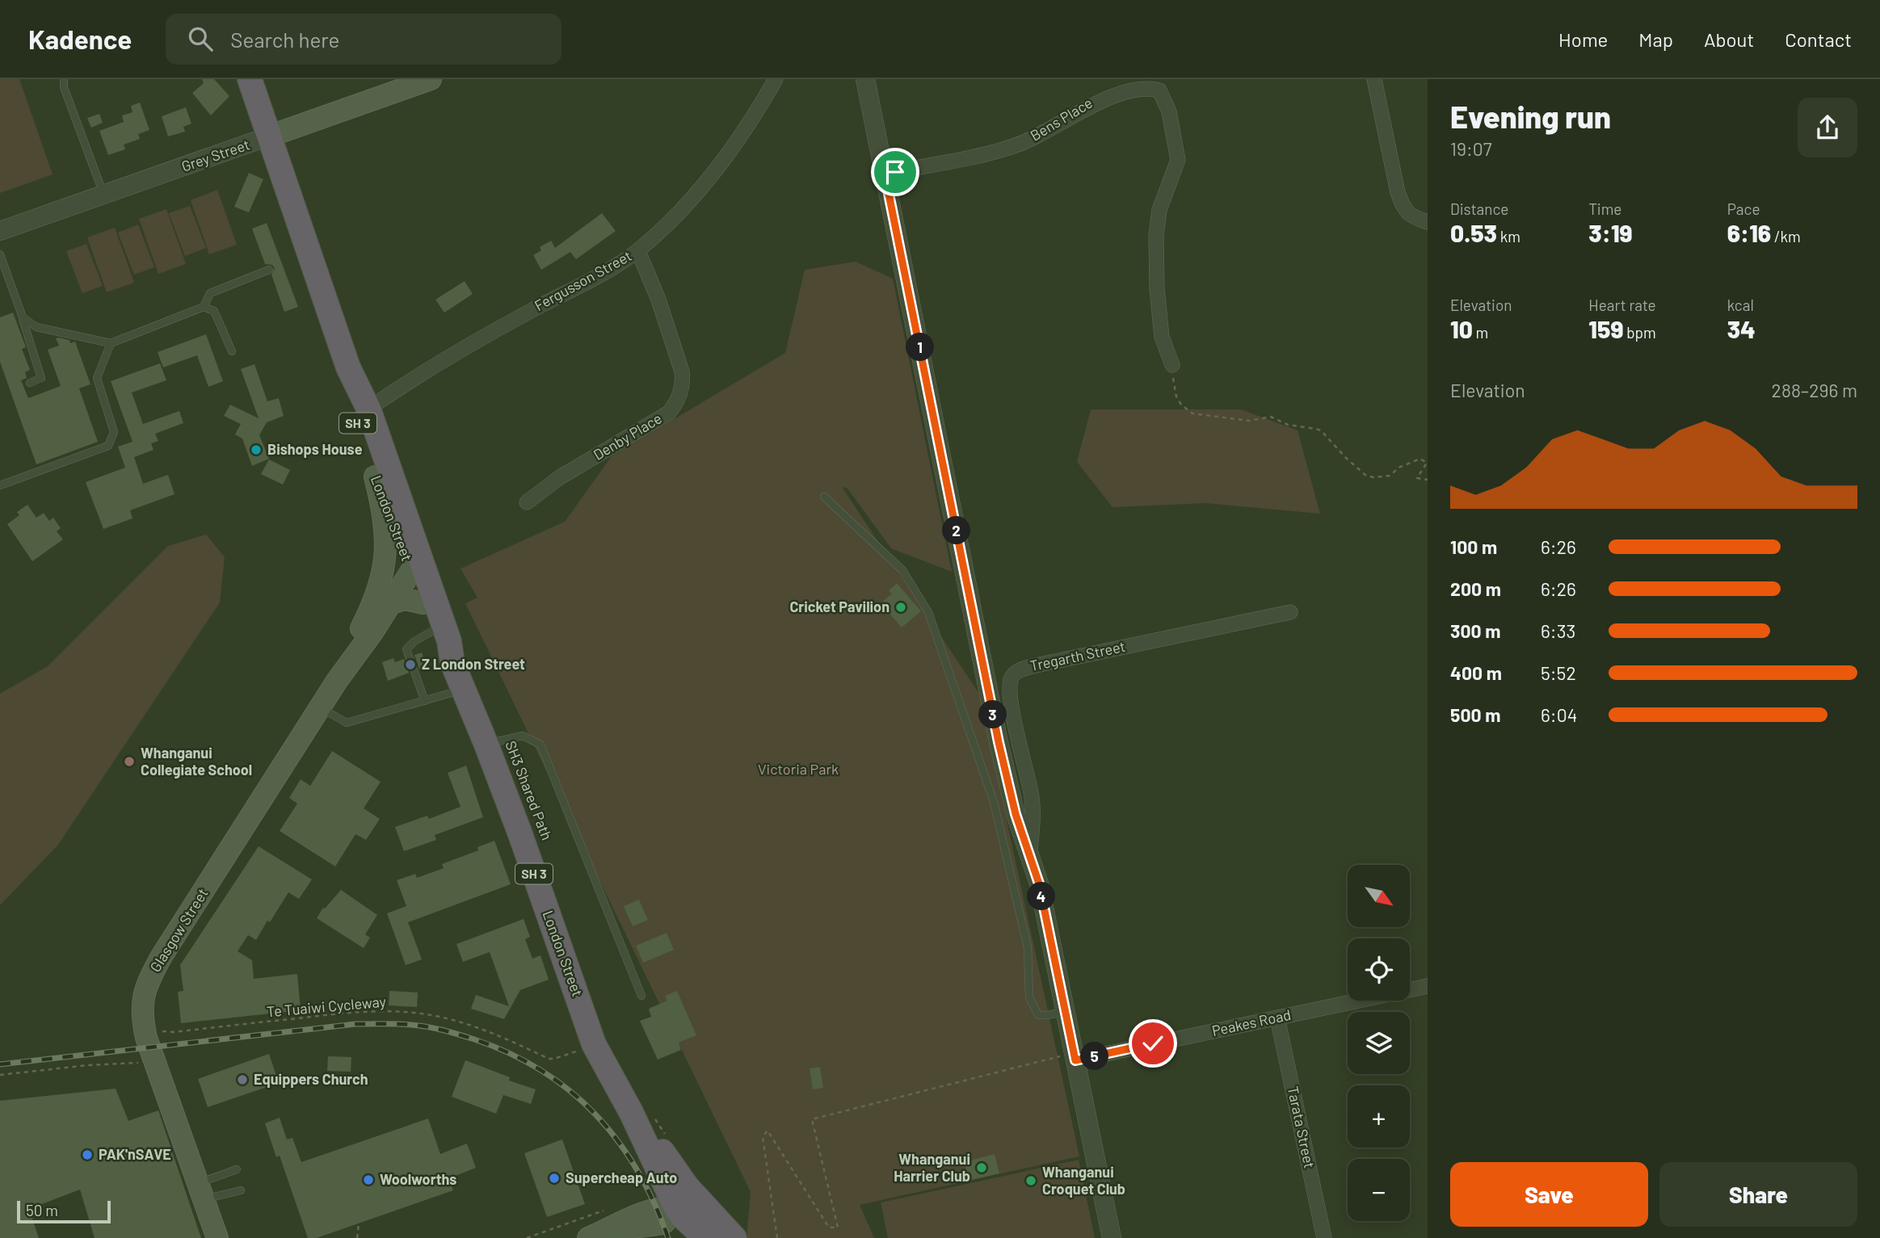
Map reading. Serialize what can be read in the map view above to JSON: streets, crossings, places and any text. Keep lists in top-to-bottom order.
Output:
{
  "streets": {
    "highway": ["SH 3", "London Street"],
    "main road": ["Grey Street", "Glasgow Street"],
    "street": [
      "Bens Place",
      "Fergusson Street",
      "Denby Place",
      "Tregarth Street",
      "Peakes Road",
      "Tarata Street"
    ],
    "path": ["Te Tuaiwi Cycleway"]
  },
  "crossings": [
    ["Grey Street", "London Street"],
    ["Fergusson Street", "Denby Place"],
    ["Fergusson Street", "London Street"],
    ["SH 3", "London Street"],
    ["London Street", "Glasgow Street"],
    ["Peakes Road", "Tarata Street"]
  ],
  "parks": ["Victoria Park"],
  "places": [
    "Bishops House",
    "Cricket Pavilion",
    "Z London Street",
    "Whanganui Collegiate School",
    "Equippers Church",
    "PAK'nSAVE",
    "Whanganui Harrier Club",
    "Supercheap Auto",
    "Woolworths",
    "Whanganui Croquet Club"
  ],
  "scale_bar": "50 m",
  "north": "bottom right",
  "page": {
    "header": "Kadence",
    "search": "Search here",
    "nav": [
      "Home",
      "Map",
      "About",
      "Contact"
    ],
    "heading": ["Evening run", "19:07"],
    "stats": [
      ["Distance", "0.53 km"],
      ["Time", "3:19"],
      ["Pace", "6:16 /km"],
      ["Elevation", "10 m"],
      ["Heart rate", "159 bpm"],
      ["kcal", "34"]
    ],
    "pins": [
      "1",
      "2",
      "3",
      "4",
      "5"
    ],
    "chart": ["Elevation", "288–296 m"],
    "list": [
      {
        "name": "100 m",
        "note": "6:26"
      },
      {
        "name": "200 m",
        "note": "6:26"
      },
      {
        "name": "300 m",
        "note": "6:33"
      },
      {
        "name": "400 m",
        "note": "5:52"
      },
      {
        "name": "500 m",
        "note": "6:04"
      }
    ],
    "map_buttons": ["+", "−"],
    "buttons": ["Save", "Share"],
    "scale": "50 m"
  }
}
